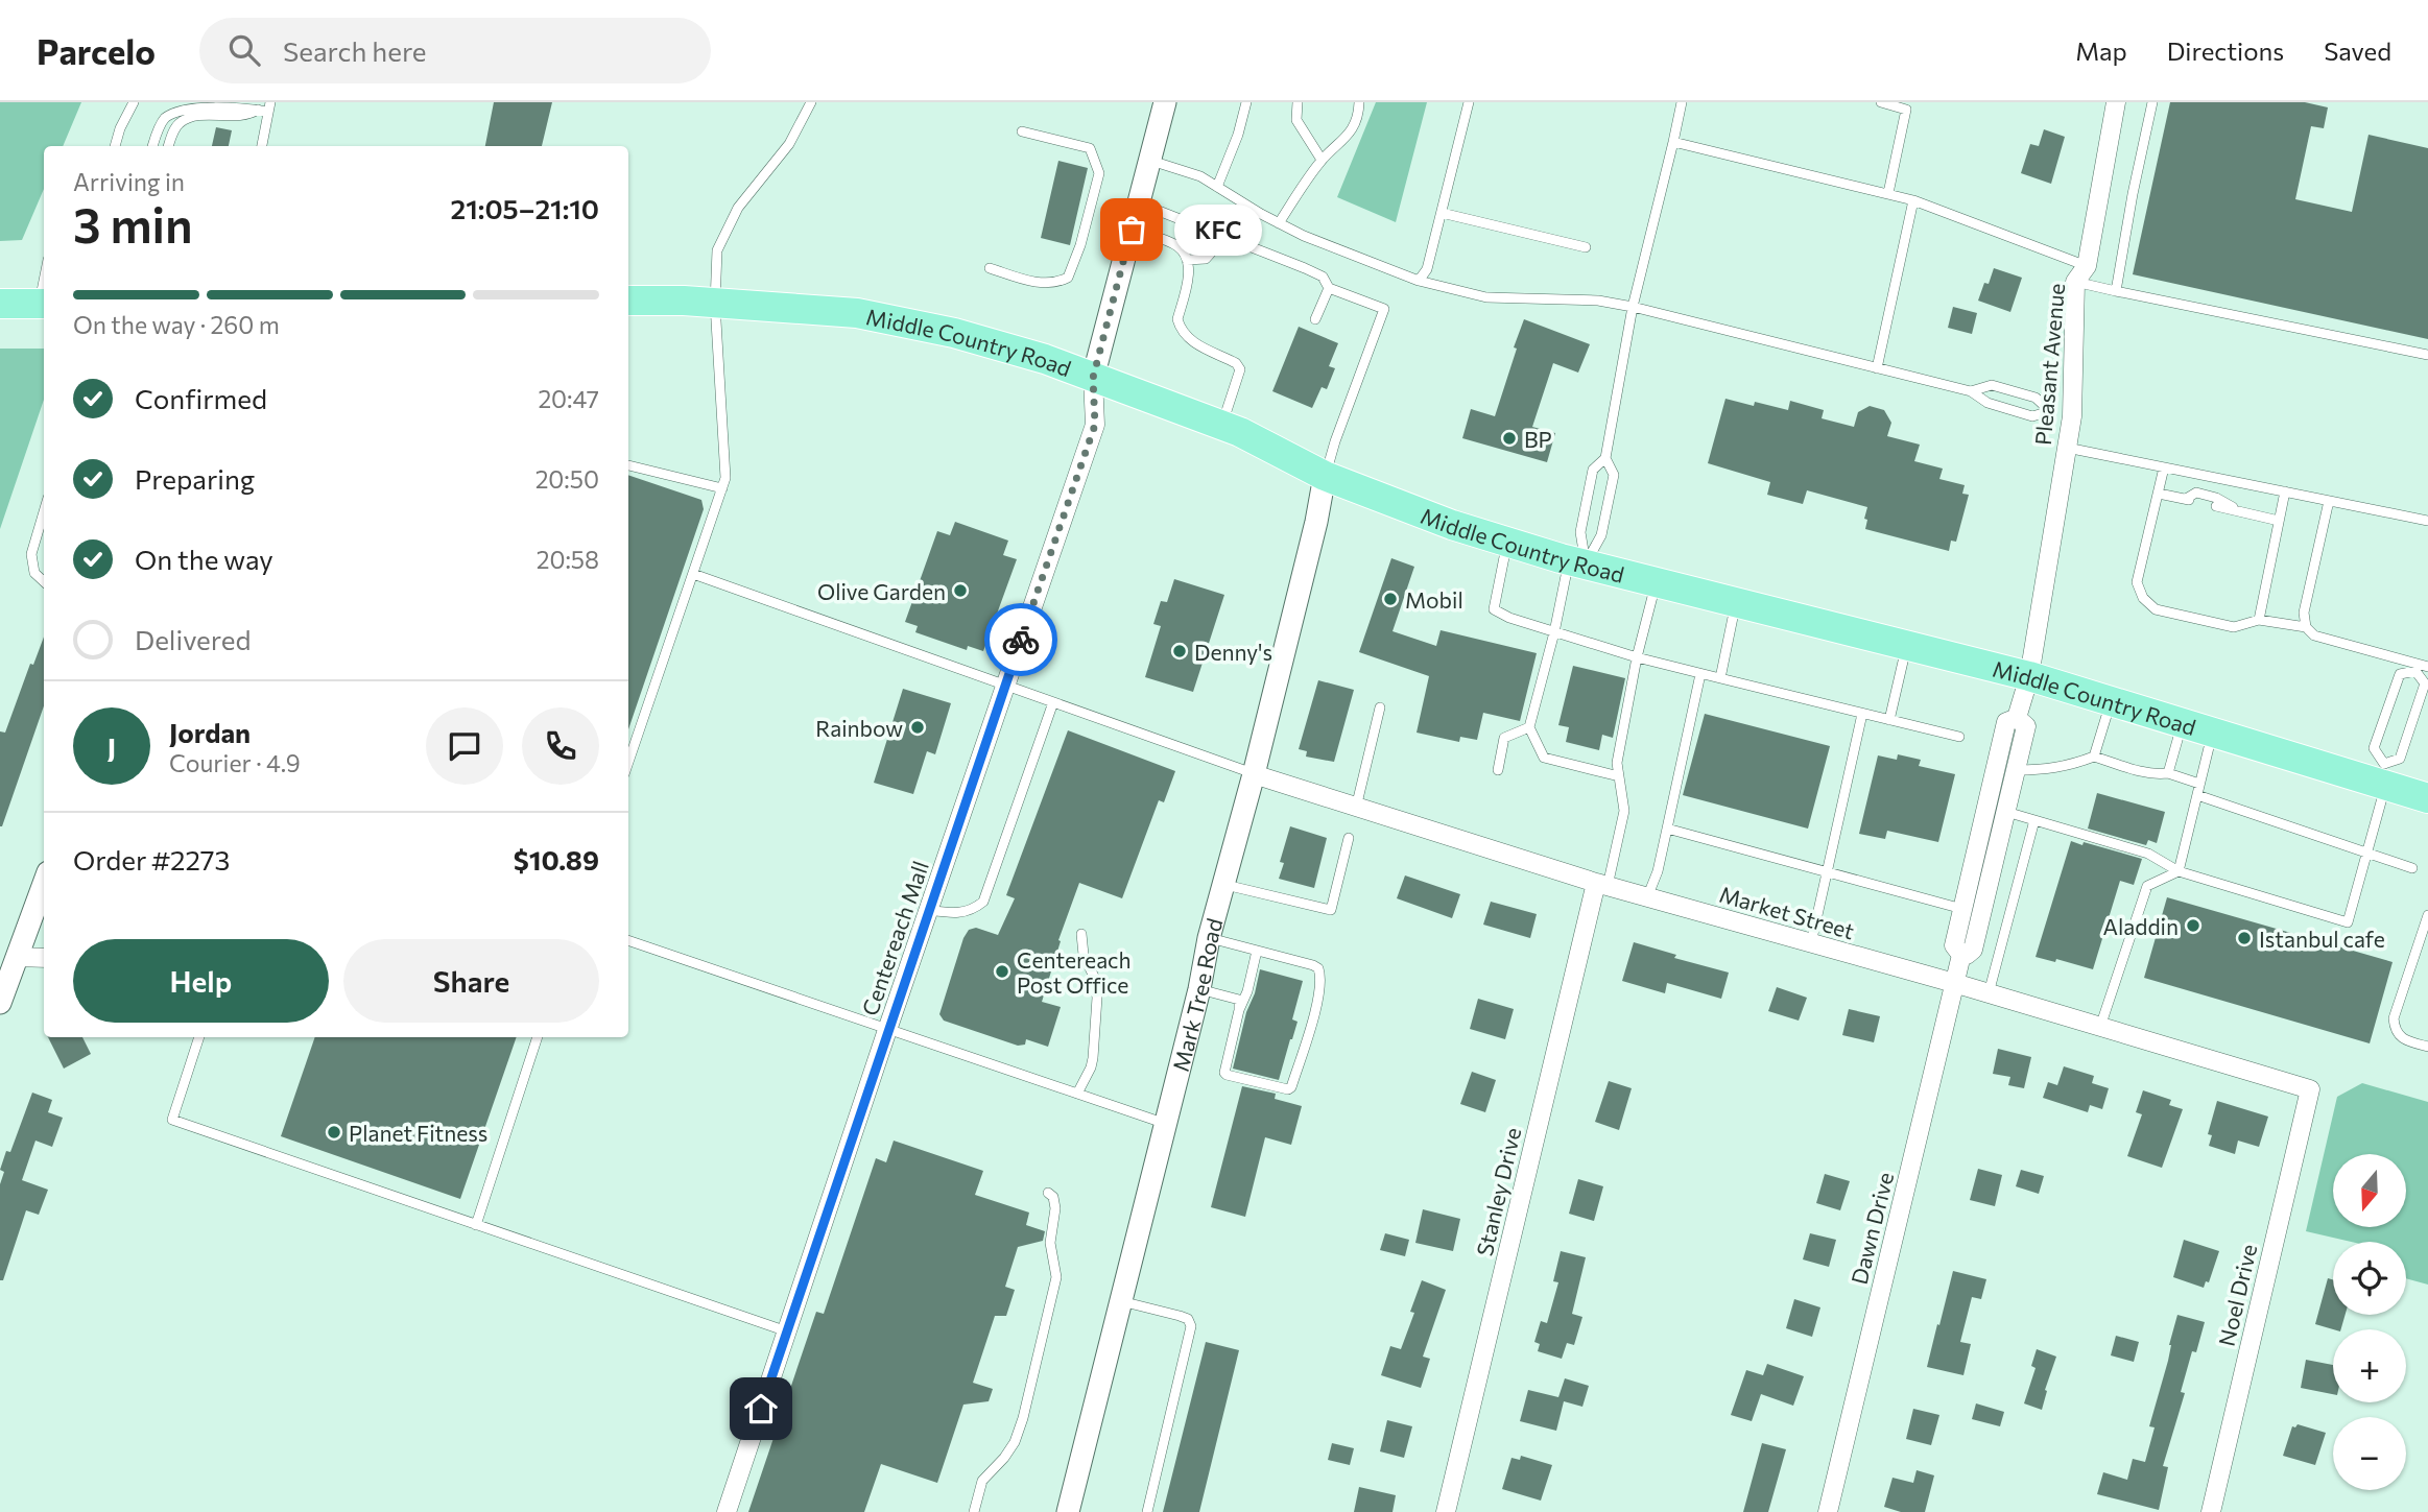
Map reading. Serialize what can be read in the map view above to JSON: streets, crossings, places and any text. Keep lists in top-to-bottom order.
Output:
{
  "streets": {
    "main road": ["Middle Country Road"],
    "street": [
      "Pleasant Avenue",
      "Market Street",
      "Centereach Mall",
      "Mark Tree Road",
      "Stanley Drive",
      "Dawn Drive",
      "Noel Drive"
    ]
  },
  "crossings": [
    ["Middle Country Road", "Pleasant Avenue"],
    ["Middle Country Road", "Centereach Mall"],
    ["Middle Country Road", "Mark Tree Road"],
    ["Middle Country Road", "Dawn Drive"],
    ["Pleasant Avenue", "Dawn Drive"],
    ["Market Street", "Mark Tree Road"],
    ["Market Street", "Stanley Drive"],
    ["Market Street", "Dawn Drive"],
    ["Market Street", "Noel Drive"]
  ],
  "places": [
    "KFC",
    "BP",
    "Olive Garden",
    "Mobil",
    "Denny's",
    "Rainbow",
    "Aladdin",
    "Istanbul cafe",
    "Centereach Post Office",
    "Planet Fitness"
  ],
  "north": "bottom",
  "page": {
    "header": "Parcelo",
    "search": "Search here",
    "nav": ["Map", "Directions", "Saved"],
    "heading": ["3 min", "Arriving in", "21:05–21:10"],
    "panel": [
      "Jordan",
      "Courier · 4.9",
      "Order #2273",
      "$10.89"
    ],
    "bubble": "KFC",
    "bar": "On the way · 260 m",
    "list": [
      ["Confirmed", "20:47"],
      ["Preparing", "20:50"],
      ["On the way", "20:58"],
      "Delivered"
    ],
    "round": "J",
    "buttons": ["Help", "Share"],
    "map_buttons": ["+", "−"]
  }
}
